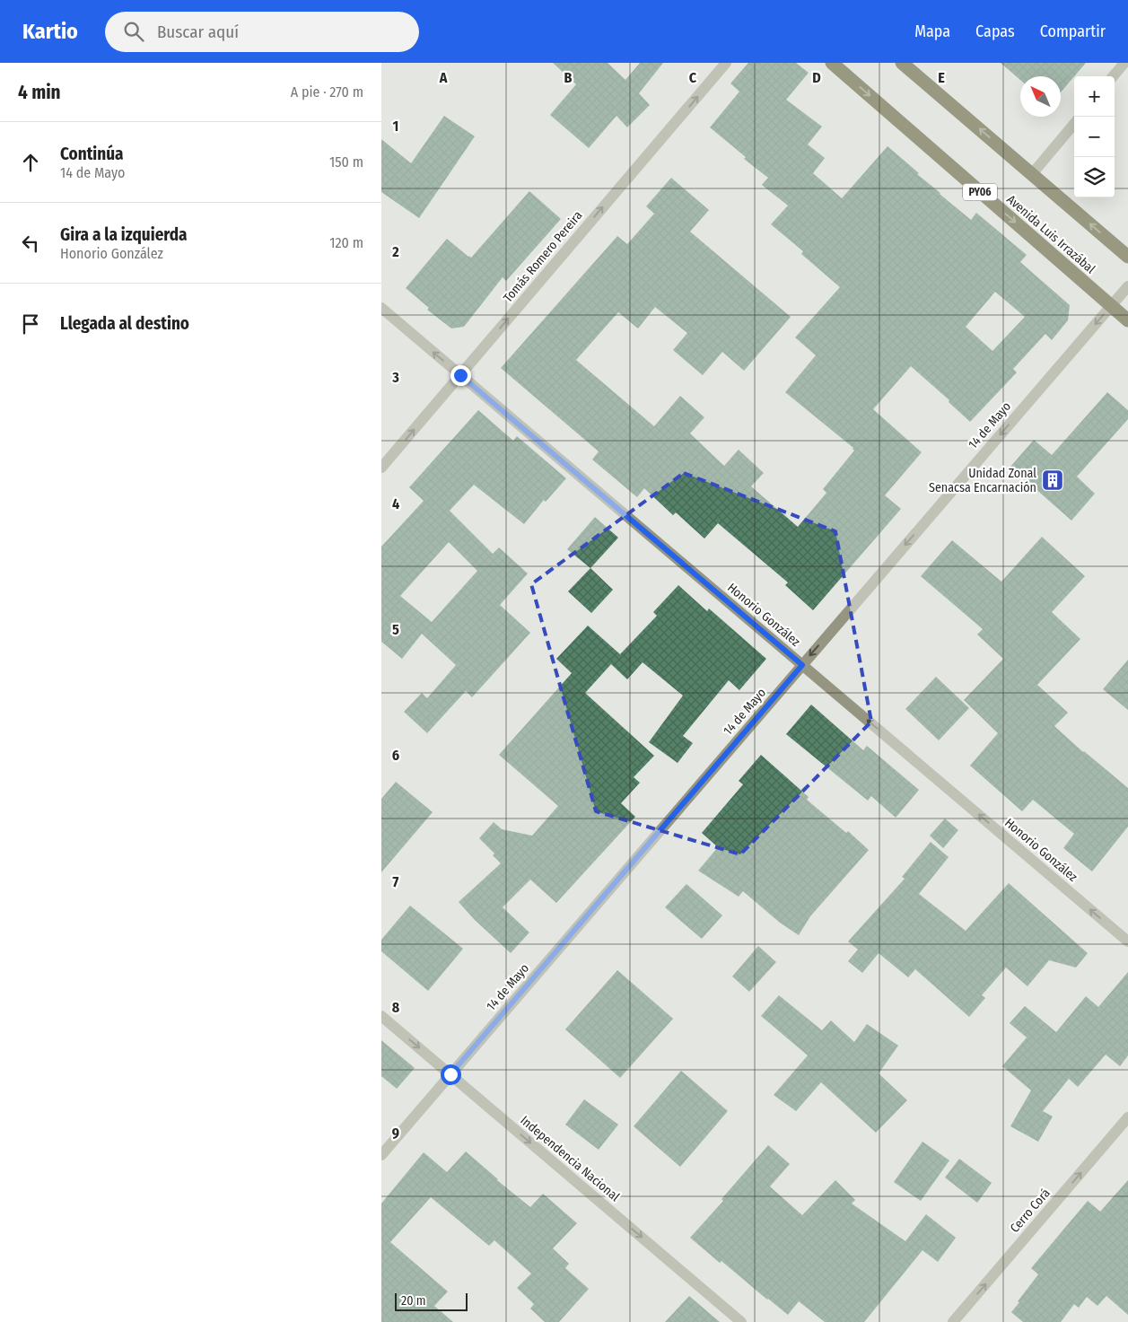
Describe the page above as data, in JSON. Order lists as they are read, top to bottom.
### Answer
{
  "streets": {
    "highway": ["PY06", "Avenida Luis Irrazábal"],
    "street": [
      "Tomás Romero Pereira",
      "14 de Mayo",
      "Honorio González",
      "Independencia Nacional",
      "Cerro Corá"
    ]
  },
  "crossings": [
    ["Avenida Luis Irrazábal", "14 de Mayo"],
    ["Tomás Romero Pereira", "Honorio González"],
    ["14 de Mayo", "Honorio González"],
    ["14 de Mayo", "Independencia Nacional"]
  ],
  "one_way": [
    "Tomás Romero Pereira",
    "14 de Mayo",
    "Honorio González",
    "Independencia Nacional",
    "Cerro Corá"
  ],
  "places": {
    "building": ["Unidad Zonal Senacsa Encarnación"]
  },
  "scale_bar": "20 m",
  "north": "top left",
  "page": {
    "header": "Kartio",
    "search": "Buscar aquí",
    "nav": ["Mapa", "Capas", "Compartir"],
    "heading": ["4 min", "A pie · 270 m"],
    "map_buttons": ["+", "−"],
    "list": [
      ["Continúa", "14 de Mayo", "150 m"],
      ["Gira a la izquierda", "Honorio González", "120 m"],
      "Llegada al destino"
    ],
    "scale": "20 m"
  },
  "grid": {
    "columns": [
      "A",
      "B",
      "C",
      "D",
      "E"
    ],
    "rows": [
      "1",
      "2",
      "3",
      "4",
      "5",
      "6",
      "7",
      "8",
      "9"
    ]
  }
}
